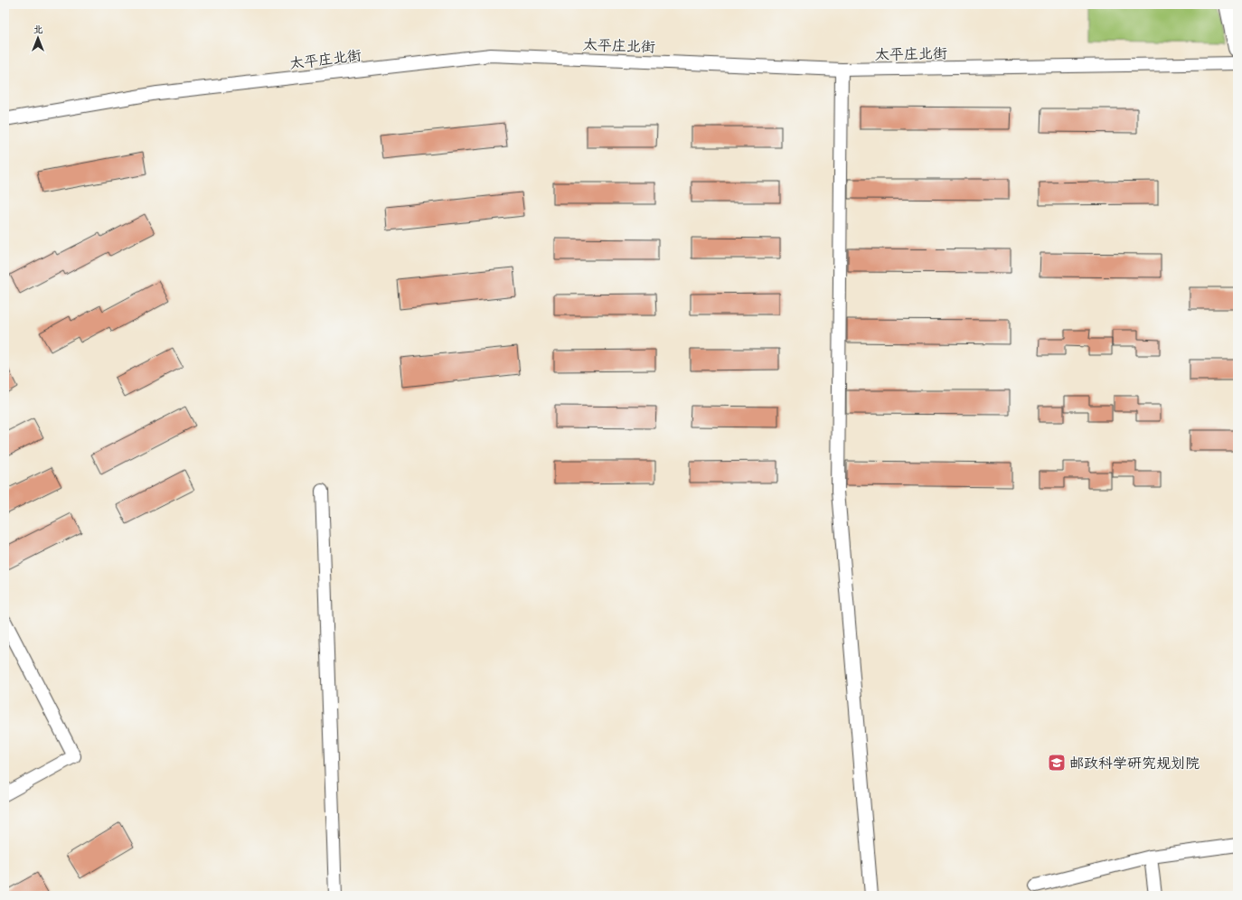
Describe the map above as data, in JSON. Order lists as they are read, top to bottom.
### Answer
{
  "streets": {
    "street": ["太平庄北街"]
  },
  "places": {
    "school or university": ["邮政科学研究规划院"]
  },
  "north": "top"
}
